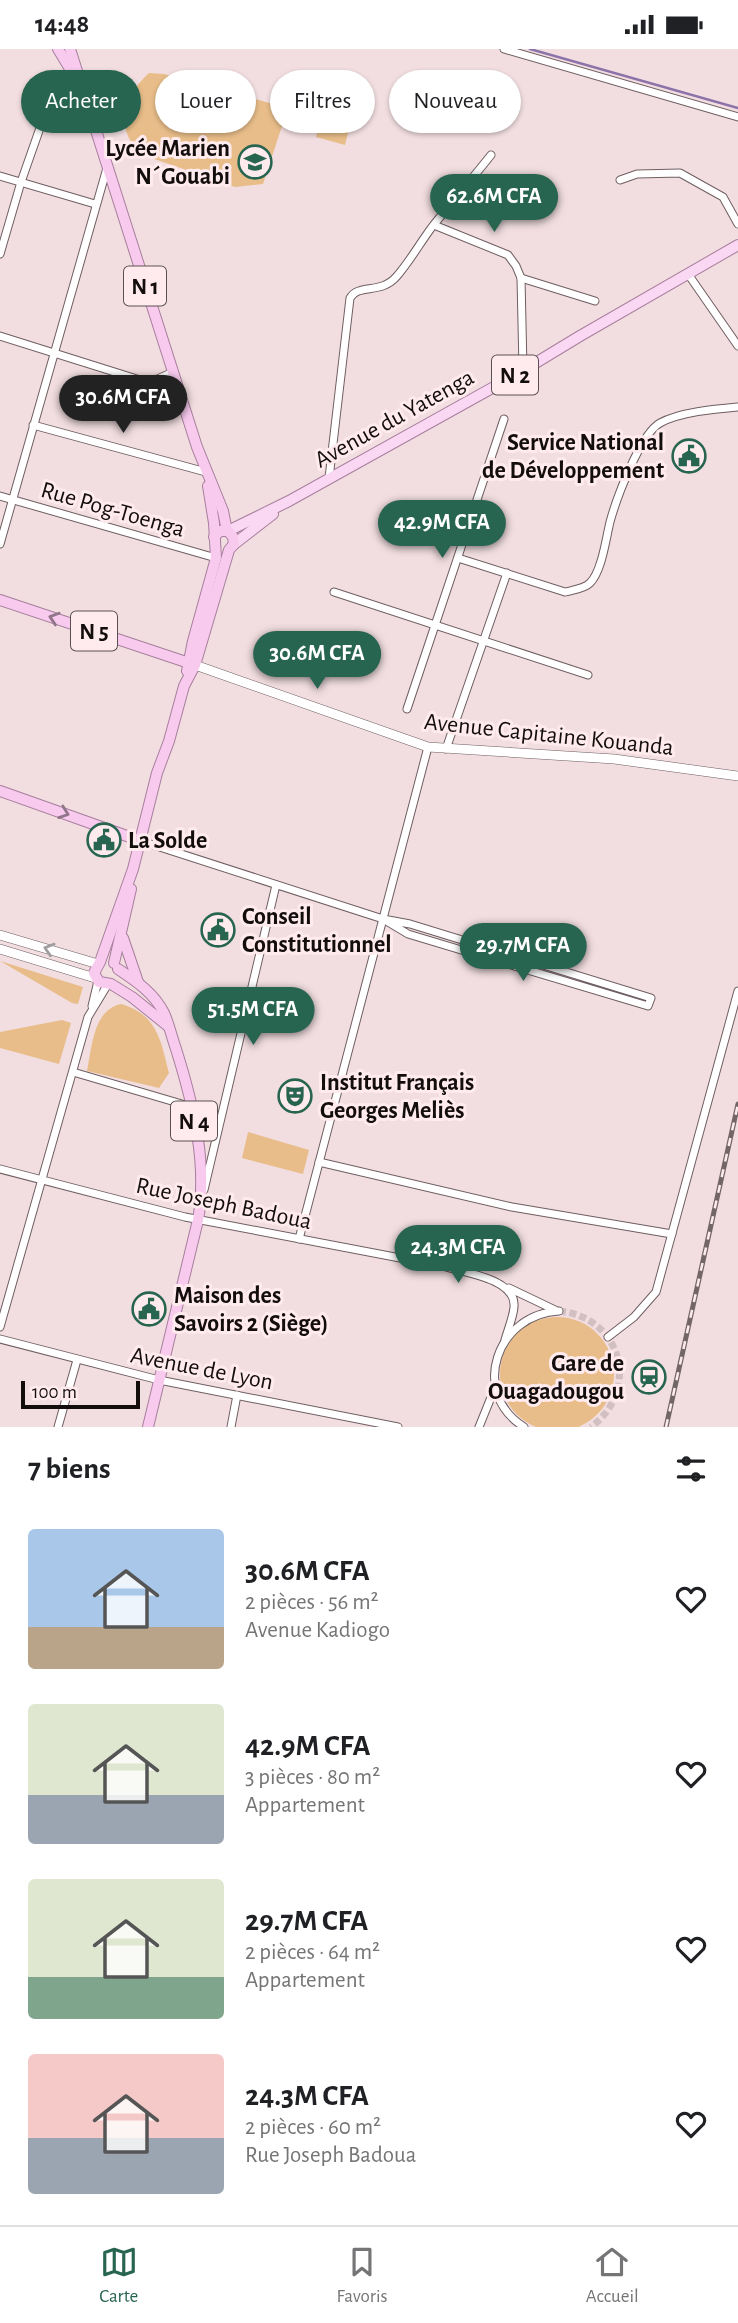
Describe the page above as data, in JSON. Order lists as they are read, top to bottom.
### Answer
{
  "streets": {
    "highway": [
      "N 1",
      "N 5",
      "Avenue Capitaine Kouanda",
      "N 4"
    ],
    "main road": ["N 2", "Avenue du Yatenga"],
    "street": ["Rue Pog-Toenga", "Rue Joseph Badoua", "Avenue de Lyon"]
  },
  "crossings": [
    ["N 1", "Avenue du Yatenga"],
    ["N 1", "N 4"],
    ["Avenue du Yatenga", "N 4"],
    ["Rue Pog-Toenga", "N 4"],
    ["Avenue Capitaine Kouanda", "N 4"],
    ["N 4", "Rue Joseph Badoua"],
    ["N 4", "Avenue de Lyon"]
  ],
  "places": {
    "school or university": ["Lycée Marien N´Gouabi"],
    "public building": [
      "Service National de Développement",
      "La Solde",
      "Conseil Constitutionnel",
      "Maison des Savoirs 2 (Siège)"
    ],
    "theatre": ["Institut Français Georges Meliès"],
    "station": ["Gare de Ouagadougou"]
  },
  "scale_bar": "100 m",
  "page": {
    "status": "14:48",
    "chip": [
      "Acheter",
      "Louer",
      "Filtres",
      "Nouveau"
    ],
    "price": [
      "62.6M CFA",
      "30.6M CFA",
      "42.9M CFA",
      "30.6M CFA",
      "29.7M CFA",
      "51.5M CFA",
      "24.3M CFA"
    ],
    "scale": "100 m",
    "heading": "7 biens",
    "list": [
      {
        "name": "30.6M CFA",
        "note": "2 pièces · 56 m² · Avenue Kadiogo"
      },
      {
        "name": "42.9M CFA",
        "note": "3 pièces · 80 m² · Appartement"
      },
      {
        "name": "29.7M CFA",
        "note": "2 pièces · 64 m² · Appartement"
      },
      {
        "name": "24.3M CFA",
        "note": "2 pièces · 60 m² · Rue Joseph Badoua"
      }
    ],
    "tabs": ["Carte", "Favoris", "Accueil"]
  }
}
